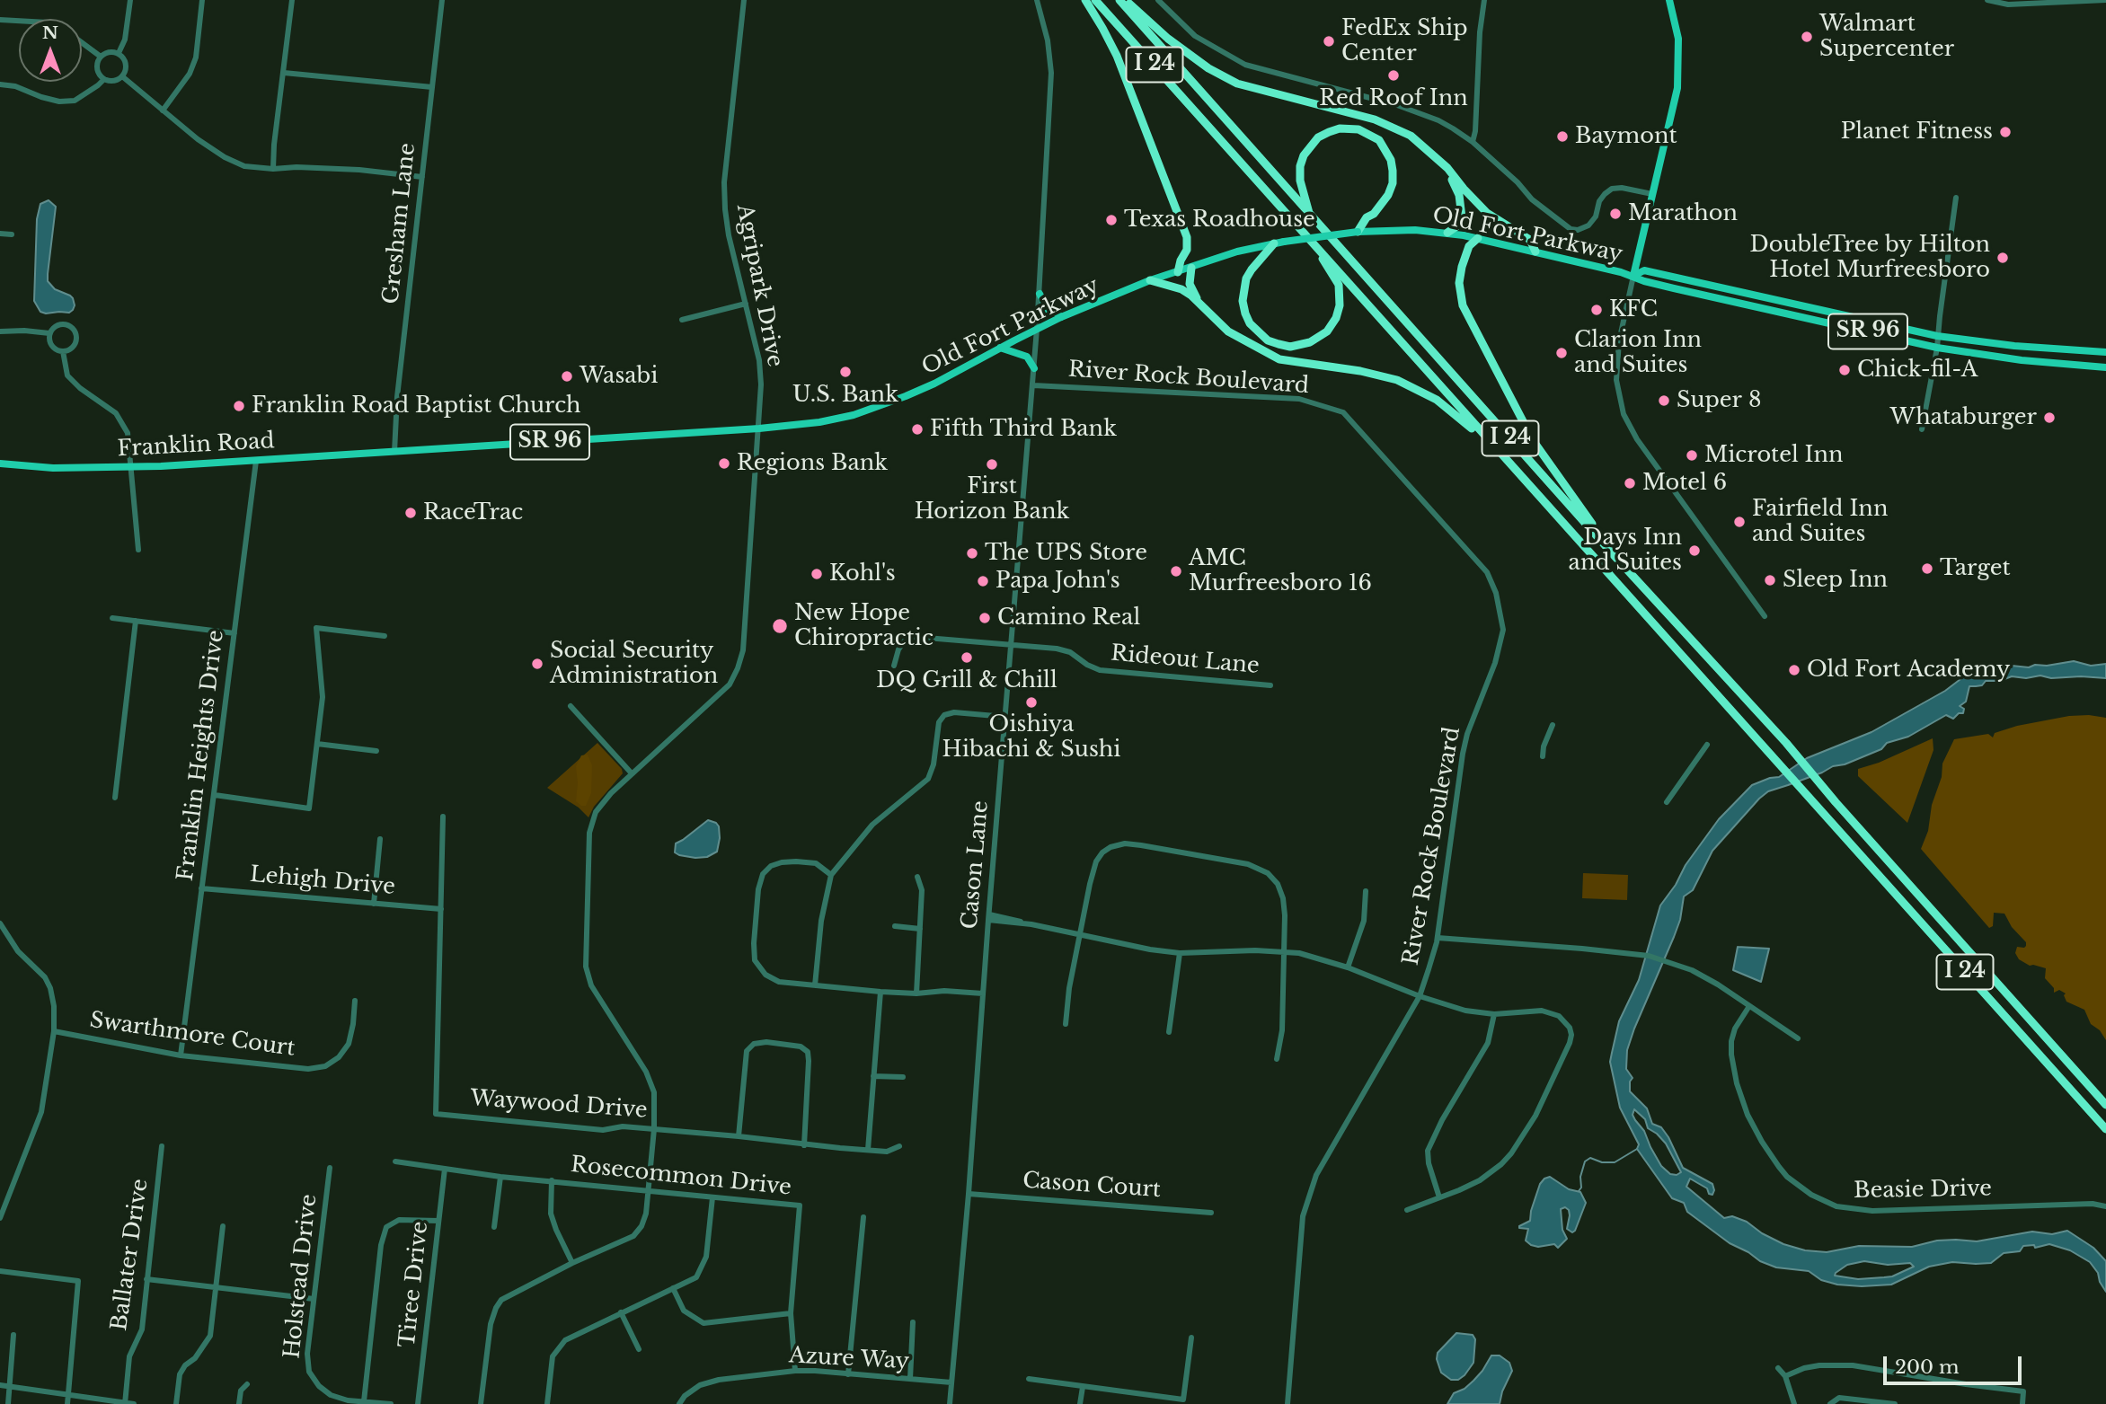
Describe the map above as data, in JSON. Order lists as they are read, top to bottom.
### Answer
{
  "streets": {
    "highway": ["I 24"],
    "main road": ["Old Fort Parkway", "SR 96", "Franklin Road"],
    "street": [
      "Gresham Lane",
      "Agripark Drive",
      "River Rock Boulevard",
      "Rideout Lane",
      "Franklin Heights Drive",
      "Cason Lane",
      "Lehigh Drive",
      "Swarthmore Court",
      "Waywood Drive",
      "Rosecommon Drive",
      "Cason Court",
      "Beasie Drive",
      "Ballater Drive",
      "Holstead Drive",
      "Tiree Drive",
      "Azure Way"
    ]
  },
  "crossings": [
    ["Gresham Lane", "Old Fort Parkway"],
    ["Gresham Lane", "Franklin Road"],
    ["Old Fort Parkway", "Agripark Drive"],
    ["Old Fort Parkway", "Franklin Road"],
    ["Old Fort Parkway", "Cason Lane"],
    ["Agripark Drive", "Waywood Drive"],
    ["Agripark Drive", "Rosecommon Drive"],
    ["River Rock Boulevard", "Cason Lane"],
    ["Franklin Road", "Franklin Heights Drive"],
    ["Rideout Lane", "Cason Lane"],
    ["Franklin Heights Drive", "Lehigh Drive"],
    ["Franklin Heights Drive", "Swarthmore Court"],
    ["Cason Lane", "Cason Court"],
    ["Cason Lane", "Azure Way"],
    ["Lehigh Drive", "Waywood Drive"],
    ["Rosecommon Drive", "Tiree Drive"],
    ["Rosecommon Drive", "Azure Way"]
  ],
  "places": [
    "Walmart Supercenter",
    "FedEx Ship Center",
    "Red Roof Inn",
    "Planet Fitness",
    "Baymont",
    "Marathon",
    "Texas Roadhouse",
    "DoubleTree by Hilton Hotel Murfreesboro",
    "KFC",
    "Clarion Inn and Suites",
    "Chick-fil-A",
    "U.S. Bank",
    "Wasabi",
    "Super 8",
    "Franklin Road Baptist Church",
    "Whataburger",
    "Fifth Third Bank",
    "Microtel Inn",
    "Regions Bank",
    "First Horizon Bank",
    "Motel 6",
    "RaceTrac",
    "Fairfield Inn and Suites",
    "Days Inn and Suites",
    "The UPS Store",
    "Target",
    "AMC Murfreesboro 16",
    "Kohl's",
    "Sleep Inn",
    "Papa John's",
    "Camino Real",
    "New Hope Chiropractic",
    "DQ Grill & Chill",
    "Social Security Administration",
    "Old Fort Academy",
    "Oishiya Hibachi & Sushi"
  ],
  "scale_bar": "200 m",
  "north": "top"
}
